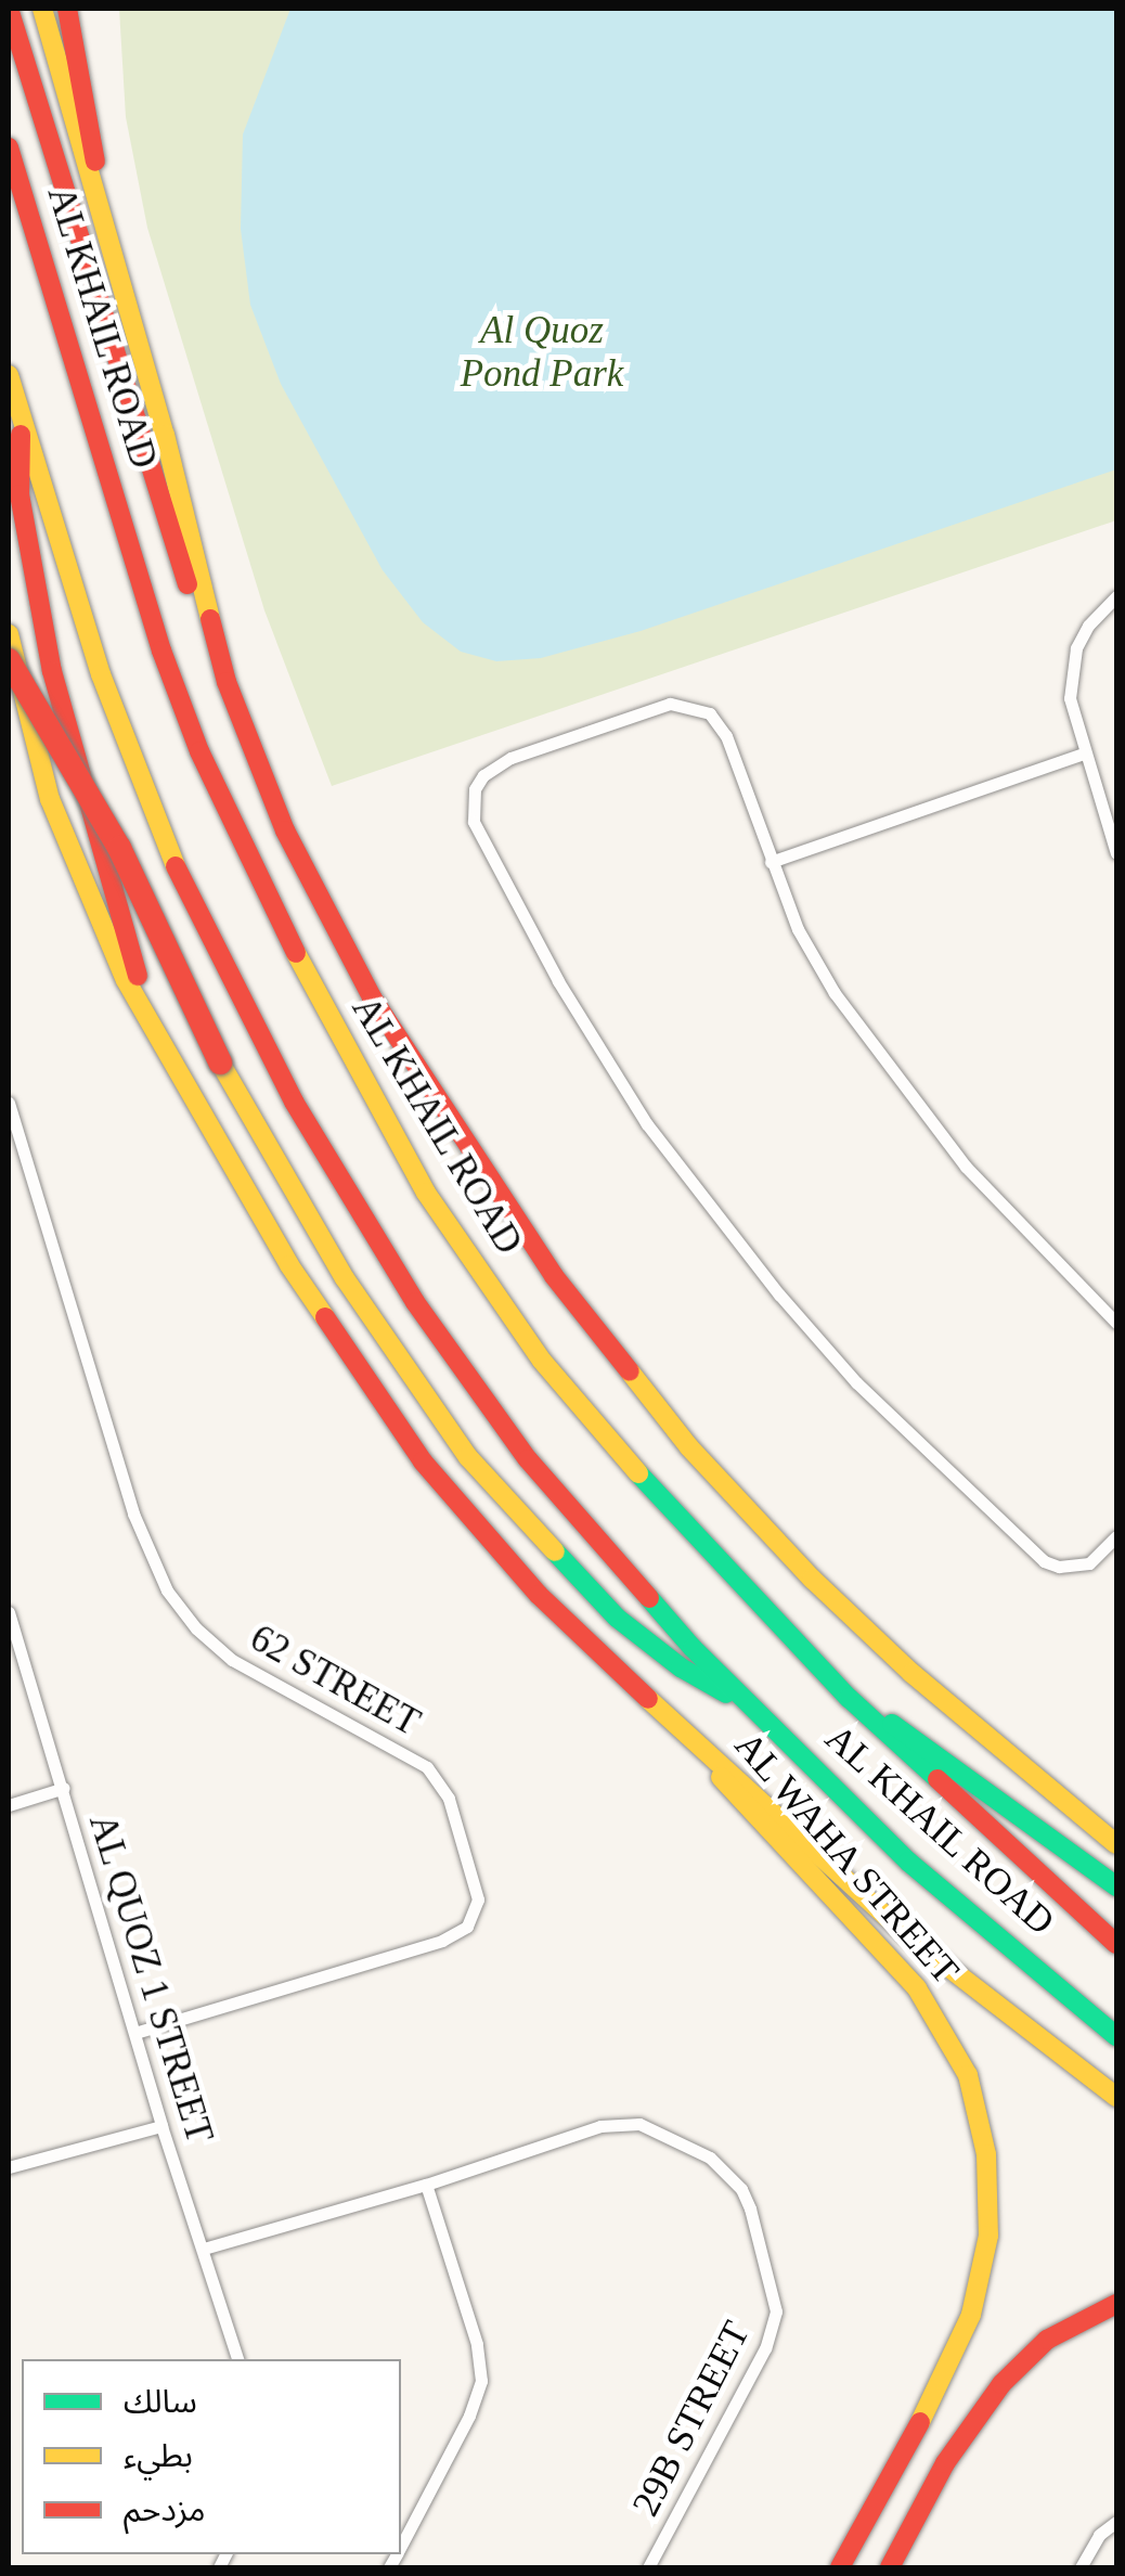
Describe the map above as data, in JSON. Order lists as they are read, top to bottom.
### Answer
{
  "streets": {
    "main road": ["AL KHAIL ROAD", "AL WAHA STREET"],
    "street": ["62 STREET", "AL QUOZ 1 STREET", "29B STREET"]
  },
  "crossings": [
    ["62 STREET", "AL QUOZ 1 STREET"],
    ["AL QUOZ 1 STREET", "29B STREET"]
  ],
  "parks": ["Al Quoz Pond Park"],
  "legend": ["سالك", "بطيء", "مزدحم"]
}
